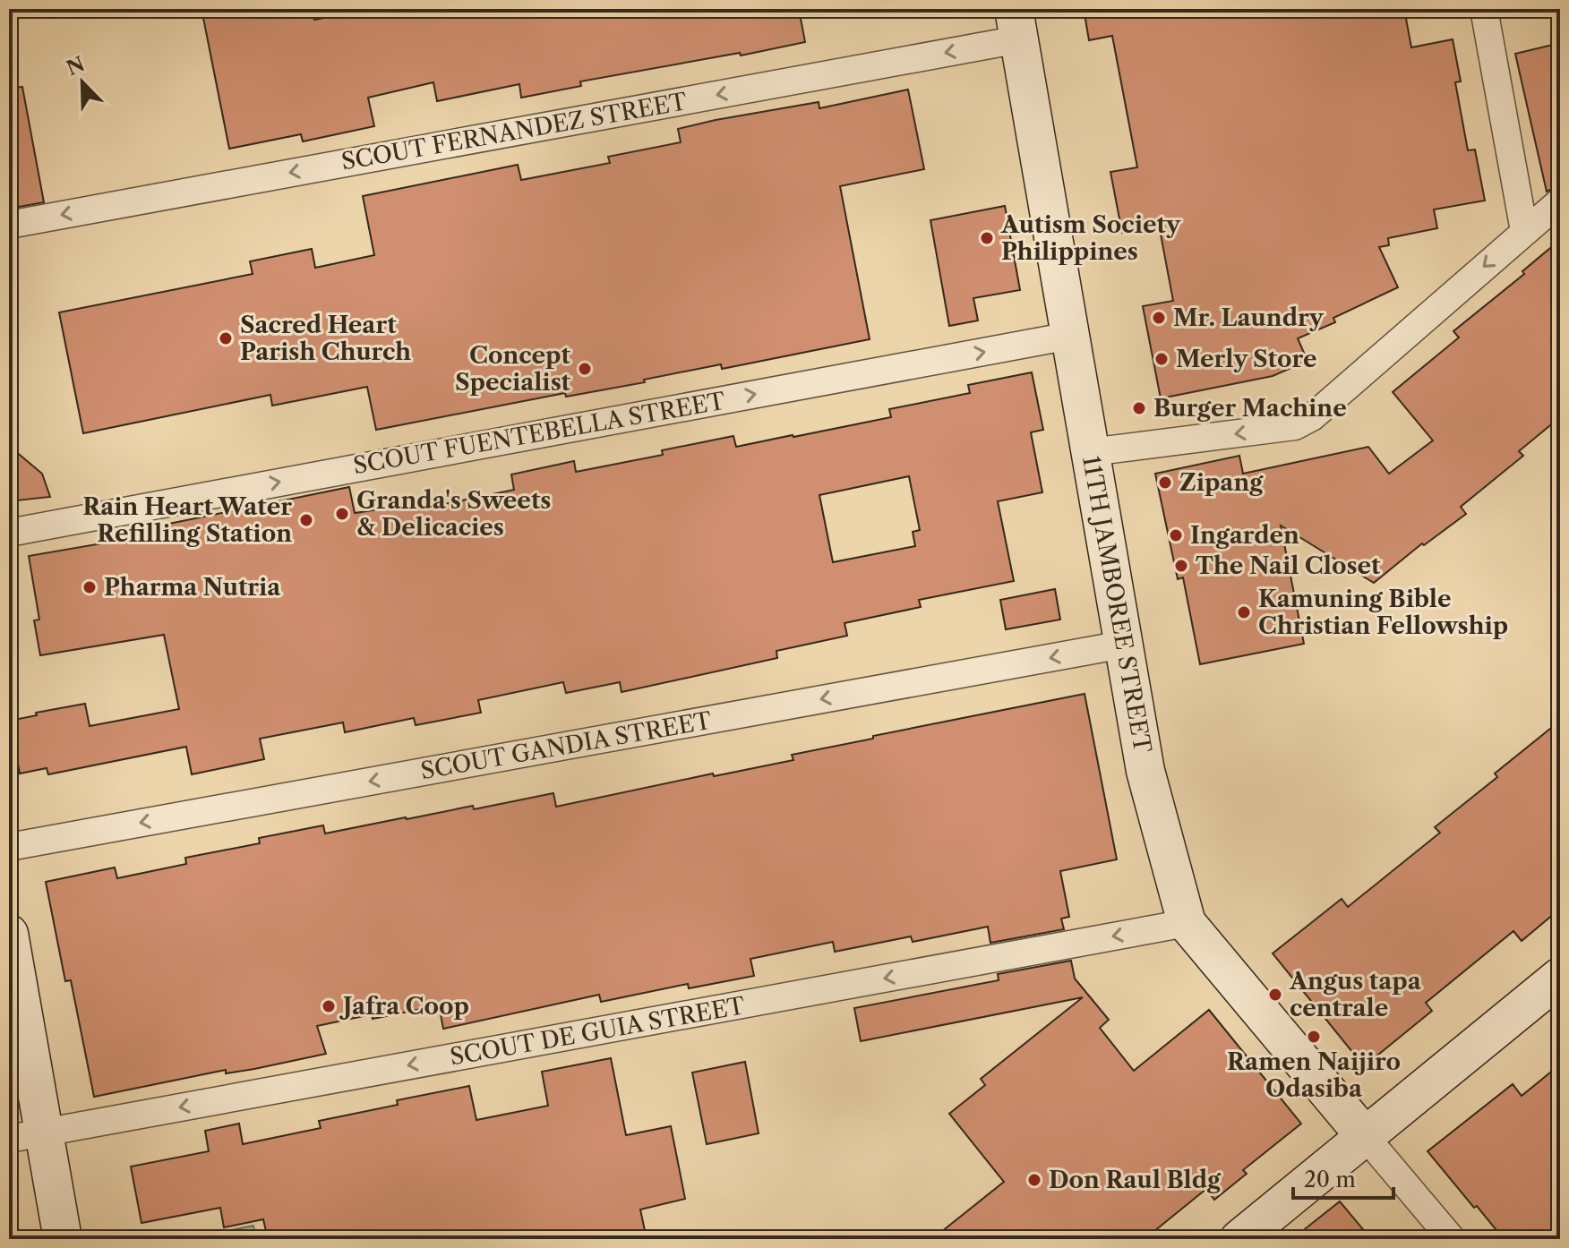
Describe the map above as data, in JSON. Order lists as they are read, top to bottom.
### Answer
{
  "streets": {
    "street": [
      "SCOUT FERNANDEZ STREET",
      "SCOUT FUENTEBELLA STREET",
      "11TH JAMBOREE STREET",
      "SCOUT GANDIA STREET",
      "SCOUT DE GUIA STREET"
    ]
  },
  "crossings": [
    ["SCOUT FERNANDEZ STREET", "11TH JAMBOREE STREET"],
    ["SCOUT FUENTEBELLA STREET", "11TH JAMBOREE STREET"],
    ["11TH JAMBOREE STREET", "SCOUT GANDIA STREET"],
    ["11TH JAMBOREE STREET", "SCOUT DE GUIA STREET"]
  ],
  "one_way": [
    "SCOUT FERNANDEZ STREET",
    "SCOUT FUENTEBELLA STREET",
    "SCOUT GANDIA STREET",
    "SCOUT DE GUIA STREET"
  ],
  "places": [
    "Autism Society Philippines",
    "Mr. Laundry",
    "Sacred Heart Parish Church",
    "Merly Store",
    "Concept Specialist",
    "Burger Machine",
    "Zipang",
    "Granda's Sweets & Delicacies",
    "Rain Heart Water Refilling Station",
    "Ingarden",
    "The Nail Closet",
    "Pharma Nutria",
    "Kamuning Bible Christian Fellowship",
    "Angus tapa centrale",
    "Jafra Coop",
    "Ramen Naijiro Odasiba",
    "Don Raul Bldg"
  ],
  "scale_bar": "20 m",
  "north": "top left"
}
